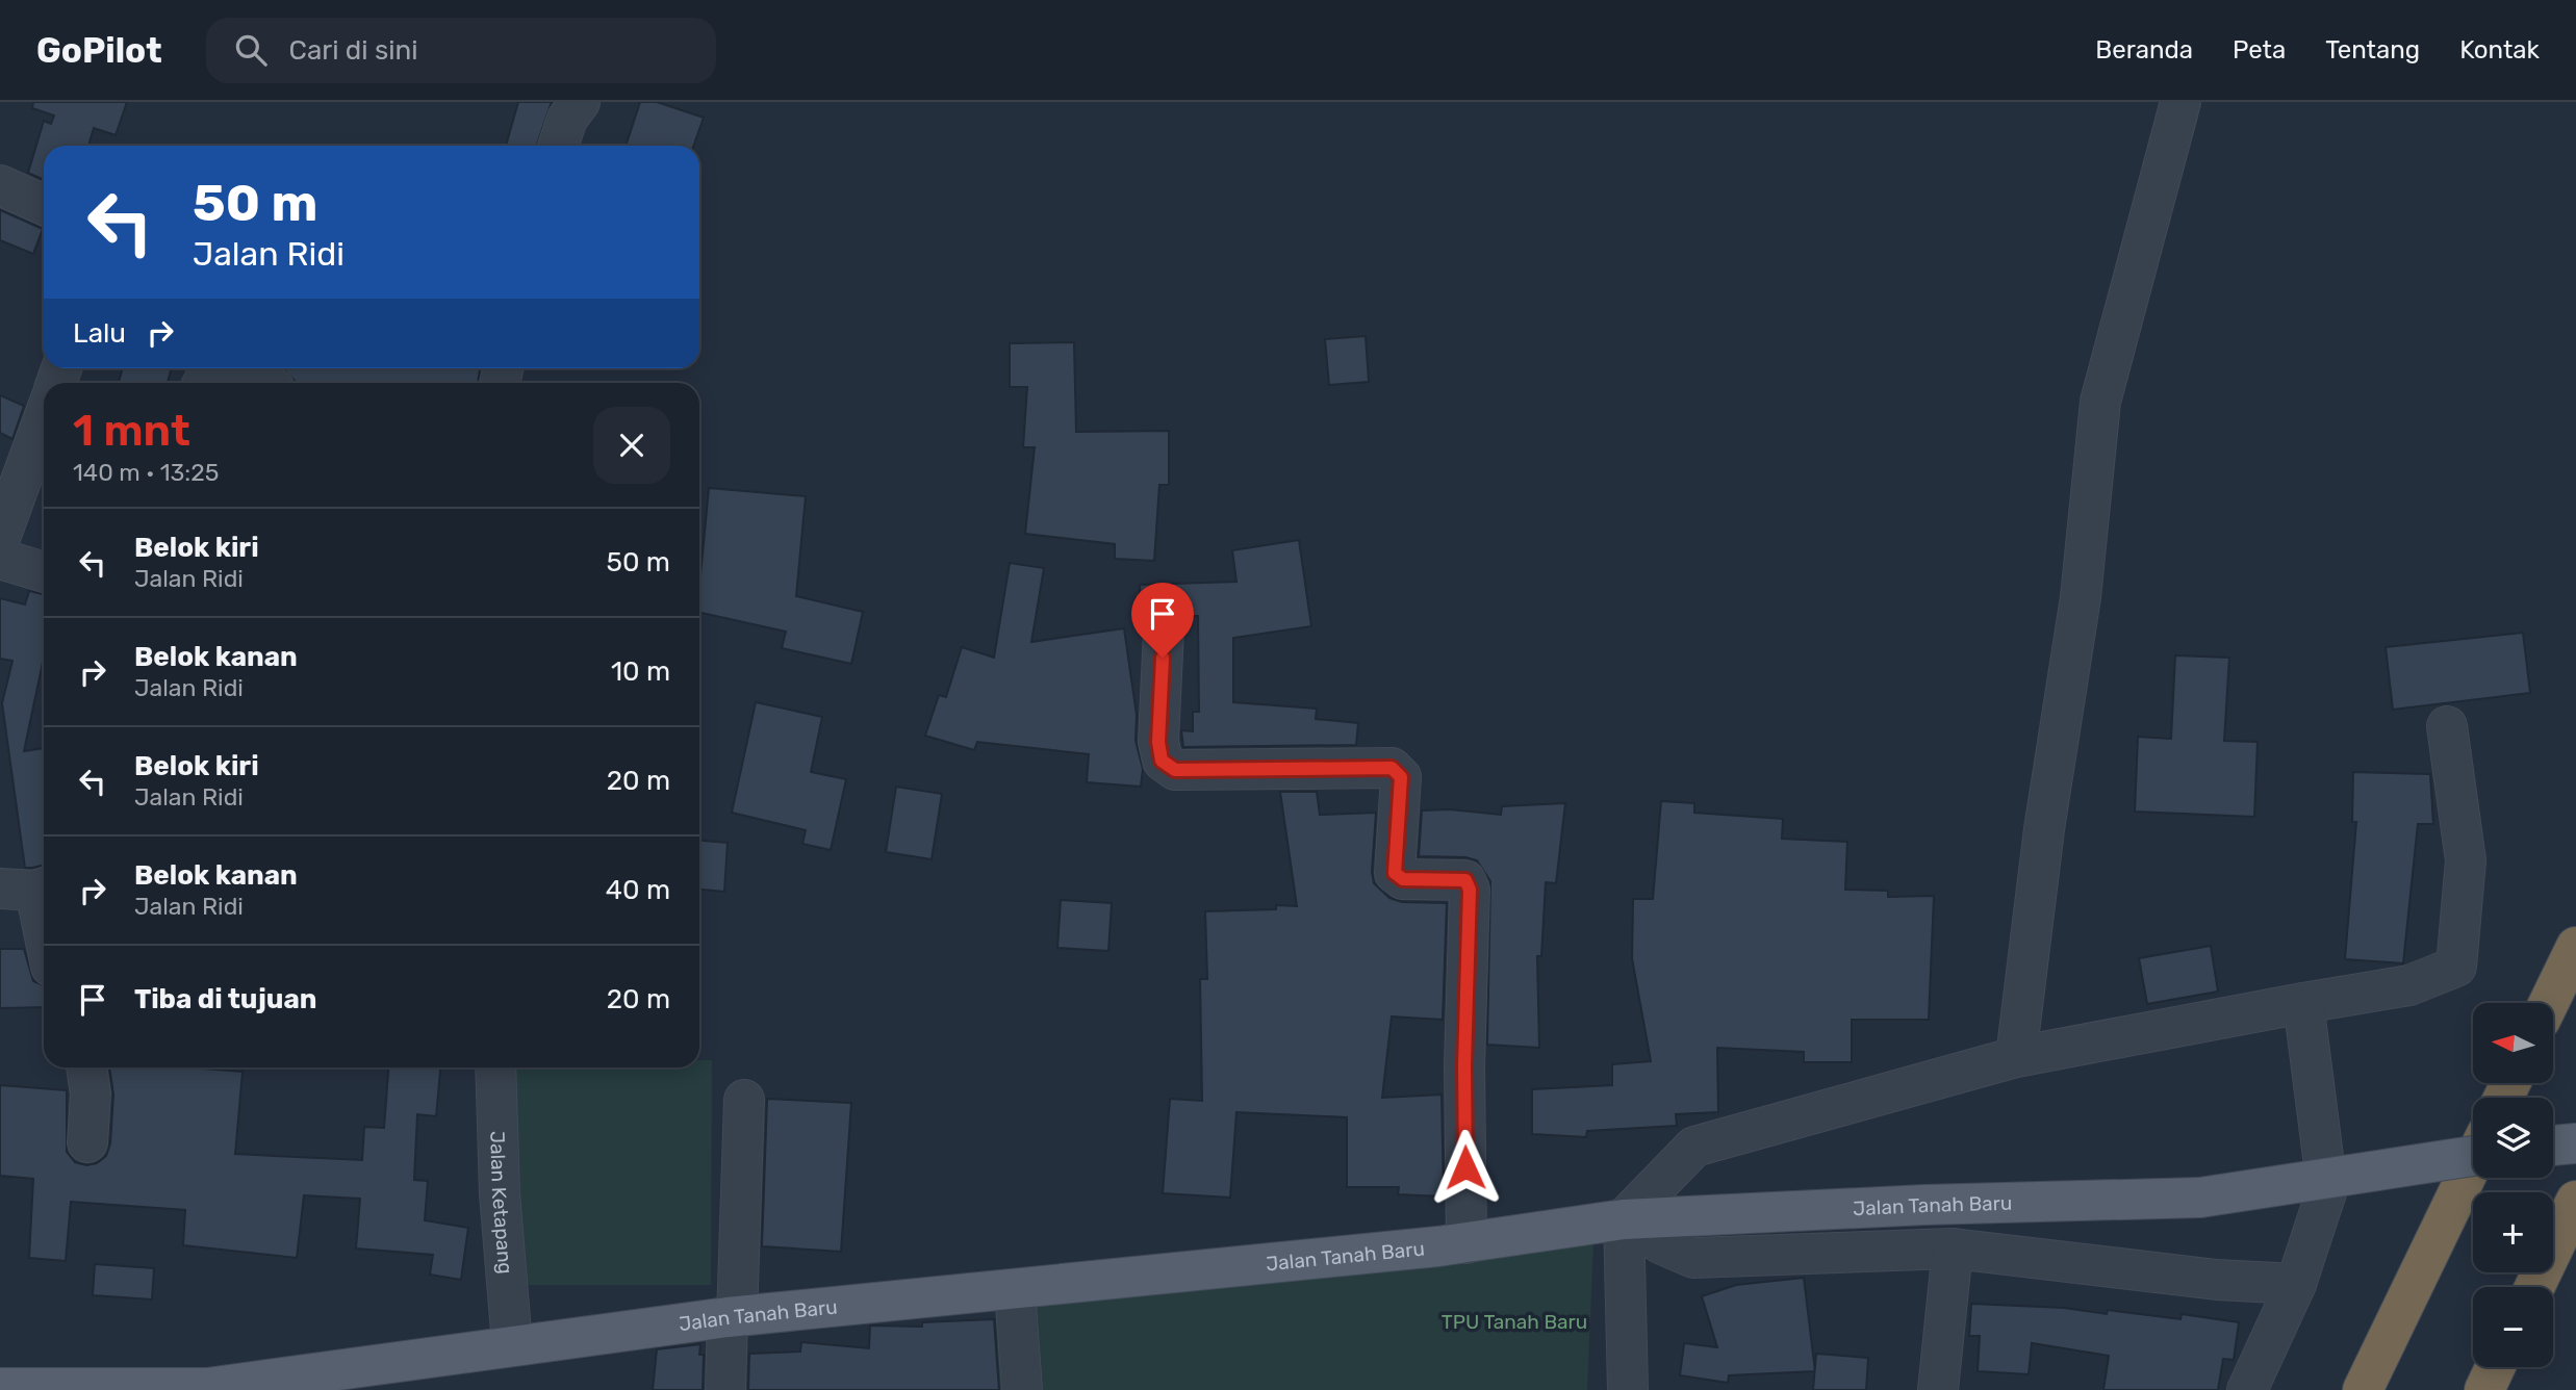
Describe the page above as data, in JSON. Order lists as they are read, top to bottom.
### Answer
{
  "streets": {
    "main road": ["Jalan Tanah Baru"],
    "street": ["Jalan Ketapang"]
  },
  "crossings": [
    ["Jalan Ketapang", "Jalan Tanah Baru"]
  ],
  "parks": ["TPU Tanah Baru"],
  "north": "left",
  "page": {
    "header": "GoPilot",
    "search": "Cari di sini",
    "nav": [
      "Beranda",
      "Peta",
      "Tentang",
      "Kontak"
    ],
    "turn": ["50 m", "Jalan Ridi"],
    "then": "Lalu",
    "heading": ["1 mnt", "140 m · 13:25"],
    "list": [
      {
        "name": "Belok kiri",
        "note": "Jalan Ridi",
        "value": "50 m"
      },
      {
        "name": "Belok kanan",
        "note": "Jalan Ridi",
        "value": "10 m"
      },
      {
        "name": "Belok kiri",
        "note": "Jalan Ridi",
        "value": "20 m"
      },
      {
        "name": "Belok kanan",
        "note": "Jalan Ridi",
        "value": "40 m"
      },
      {
        "name": "Tiba di tujuan",
        "value": "20 m"
      }
    ],
    "map_buttons": ["+", "−"]
  }
}
